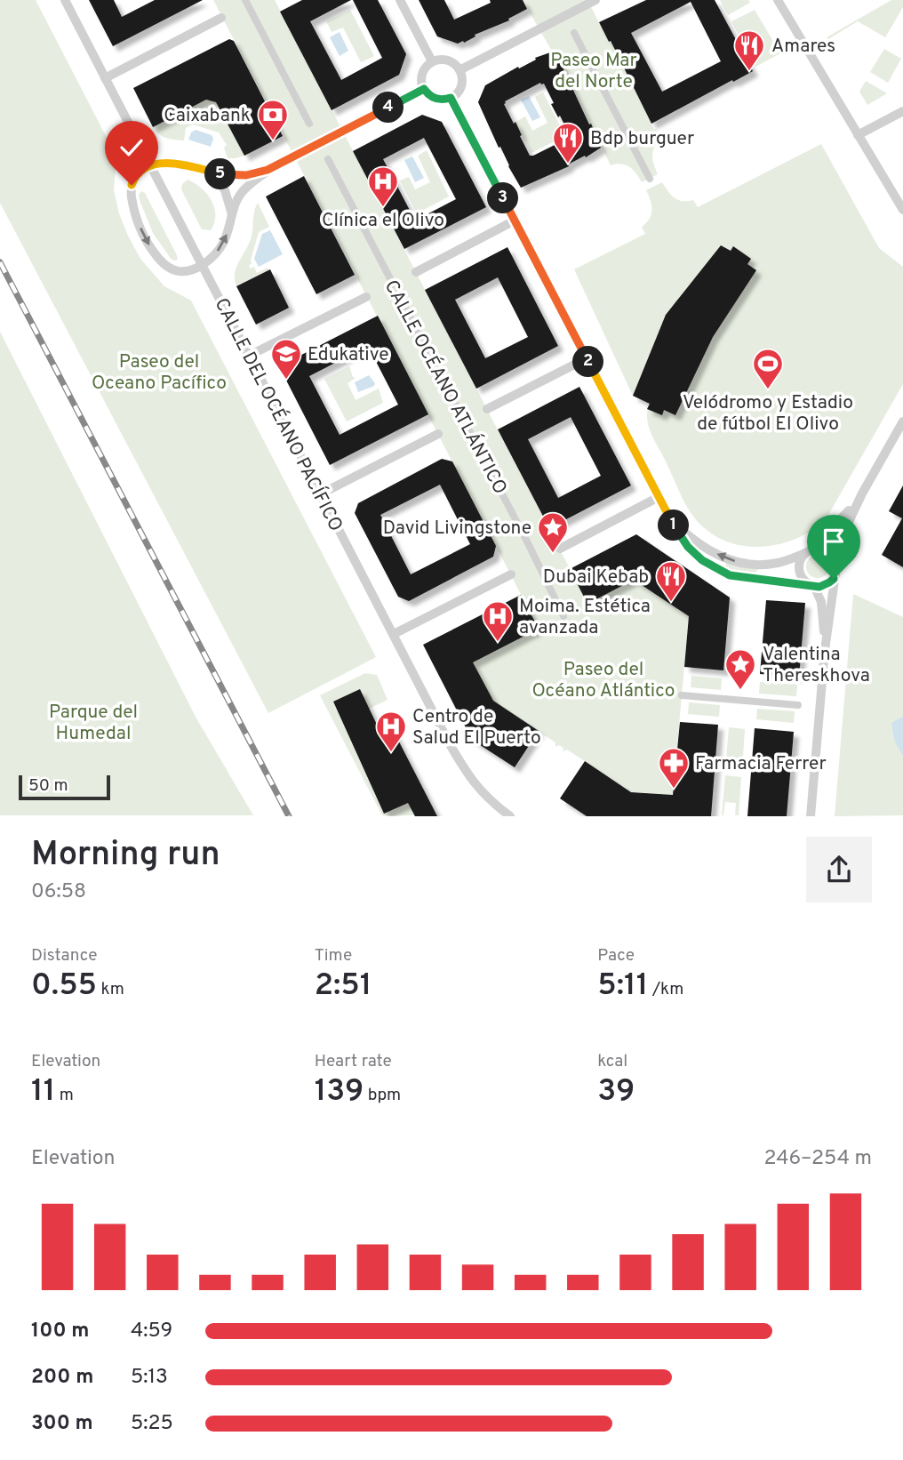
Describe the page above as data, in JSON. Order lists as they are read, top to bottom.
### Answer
{
  "streets": {
    "street": ["CALLE OCÉANO ATLÁNTICO", "CALLE DEL OCÉANO PACÍFICO"]
  },
  "parks": [
    "Paseo Mar del Norte",
    "Paseo del Oceano Pacífico",
    "Paseo del Océano Atlántico",
    "Parque del Humedal"
  ],
  "places": {
    "restaurant": ["Amares", "Bdp burguer", "Dubai Kebab"],
    "bank": ["Caixabank"],
    "hospital": ["Clínica el Olivo", "Moima. Estética avanzada", "Centro de Salud El Puerto"],
    "school or university": ["Edukative"],
    "sports": ["Velódromo y Estadio de fútbol El Olivo"],
    "place": ["David Livingstone", "Valentina Thereskhova"],
    "pharmacy": ["Farmacia Ferrer"]
  },
  "scale_bar": "50 m",
  "page": {
    "pins": [
      "4",
      "5",
      "3",
      "2",
      "1"
    ],
    "scale": "50 m",
    "heading": ["Morning run", "06:58"],
    "stats": [
      ["Distance", "0.55 km"],
      ["Time", "2:51"],
      ["Pace", "5:11 /km"],
      ["Elevation", "11 m"],
      ["Heart rate", "139 bpm"],
      ["kcal", "39"]
    ],
    "chart": ["Elevation", "246–254 m"],
    "list": [
      {
        "name": "100 m",
        "note": "4:59"
      },
      {
        "name": "200 m",
        "note": "5:13"
      },
      {
        "name": "300 m",
        "note": "5:25"
      }
    ]
  }
}
